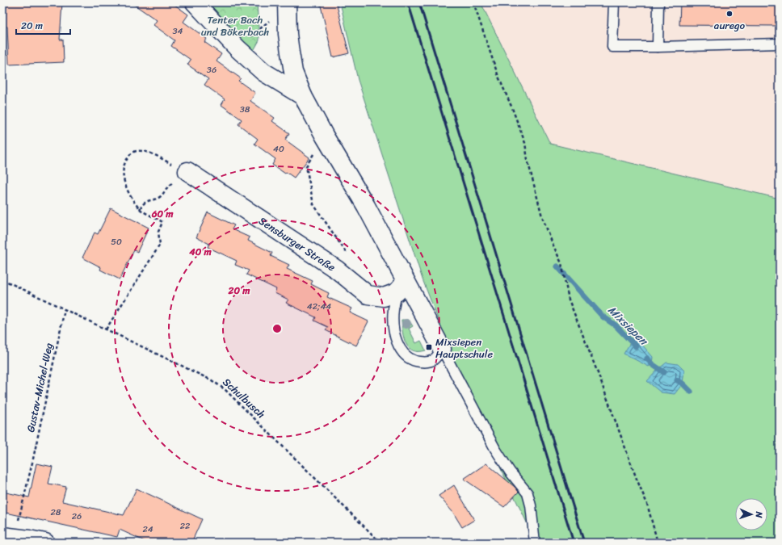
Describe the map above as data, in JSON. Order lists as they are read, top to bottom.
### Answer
{
  "streets": {
    "street": ["Sensburger Straße"],
    "path": ["Gustav-Michel-Weg", "Schulbusch"]
  },
  "crossings": [
    ["Gustav-Michel-Weg", "Schulbusch"]
  ],
  "water": ["Mixsiepen"],
  "parks": ["Tenter Bach und Bökerbach"],
  "places": {
    "other": ["aurego"],
    "transit": ["Mixsiepen Hauptschule"]
  },
  "house_numbers": [
    "34",
    "36",
    "38",
    "40",
    "50",
    "42;44",
    "28",
    "26",
    "22",
    "24"
  ],
  "scale_bar": "20 m",
  "north": "right",
  "rings": ["60 m", "40 m", "20 m"]
}
